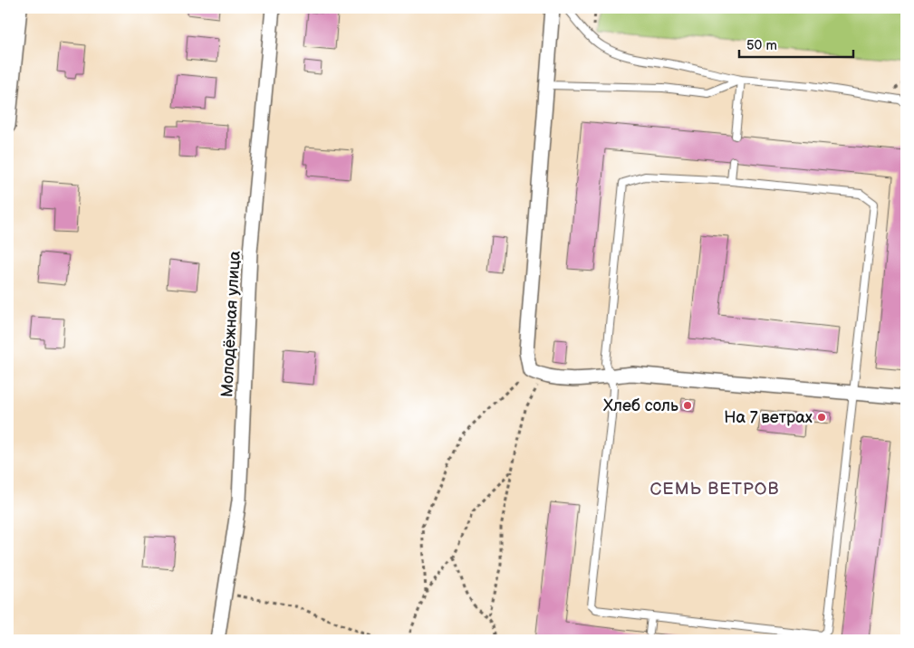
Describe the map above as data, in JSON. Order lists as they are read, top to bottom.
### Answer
{
  "streets": {
    "street": ["Молодёжная улица"]
  },
  "districts": ["СЕМЬ ВЕТРОВ"],
  "places": ["Хлеб соль", "На 7 ветрах"],
  "scale_bar": "50 m"
}
